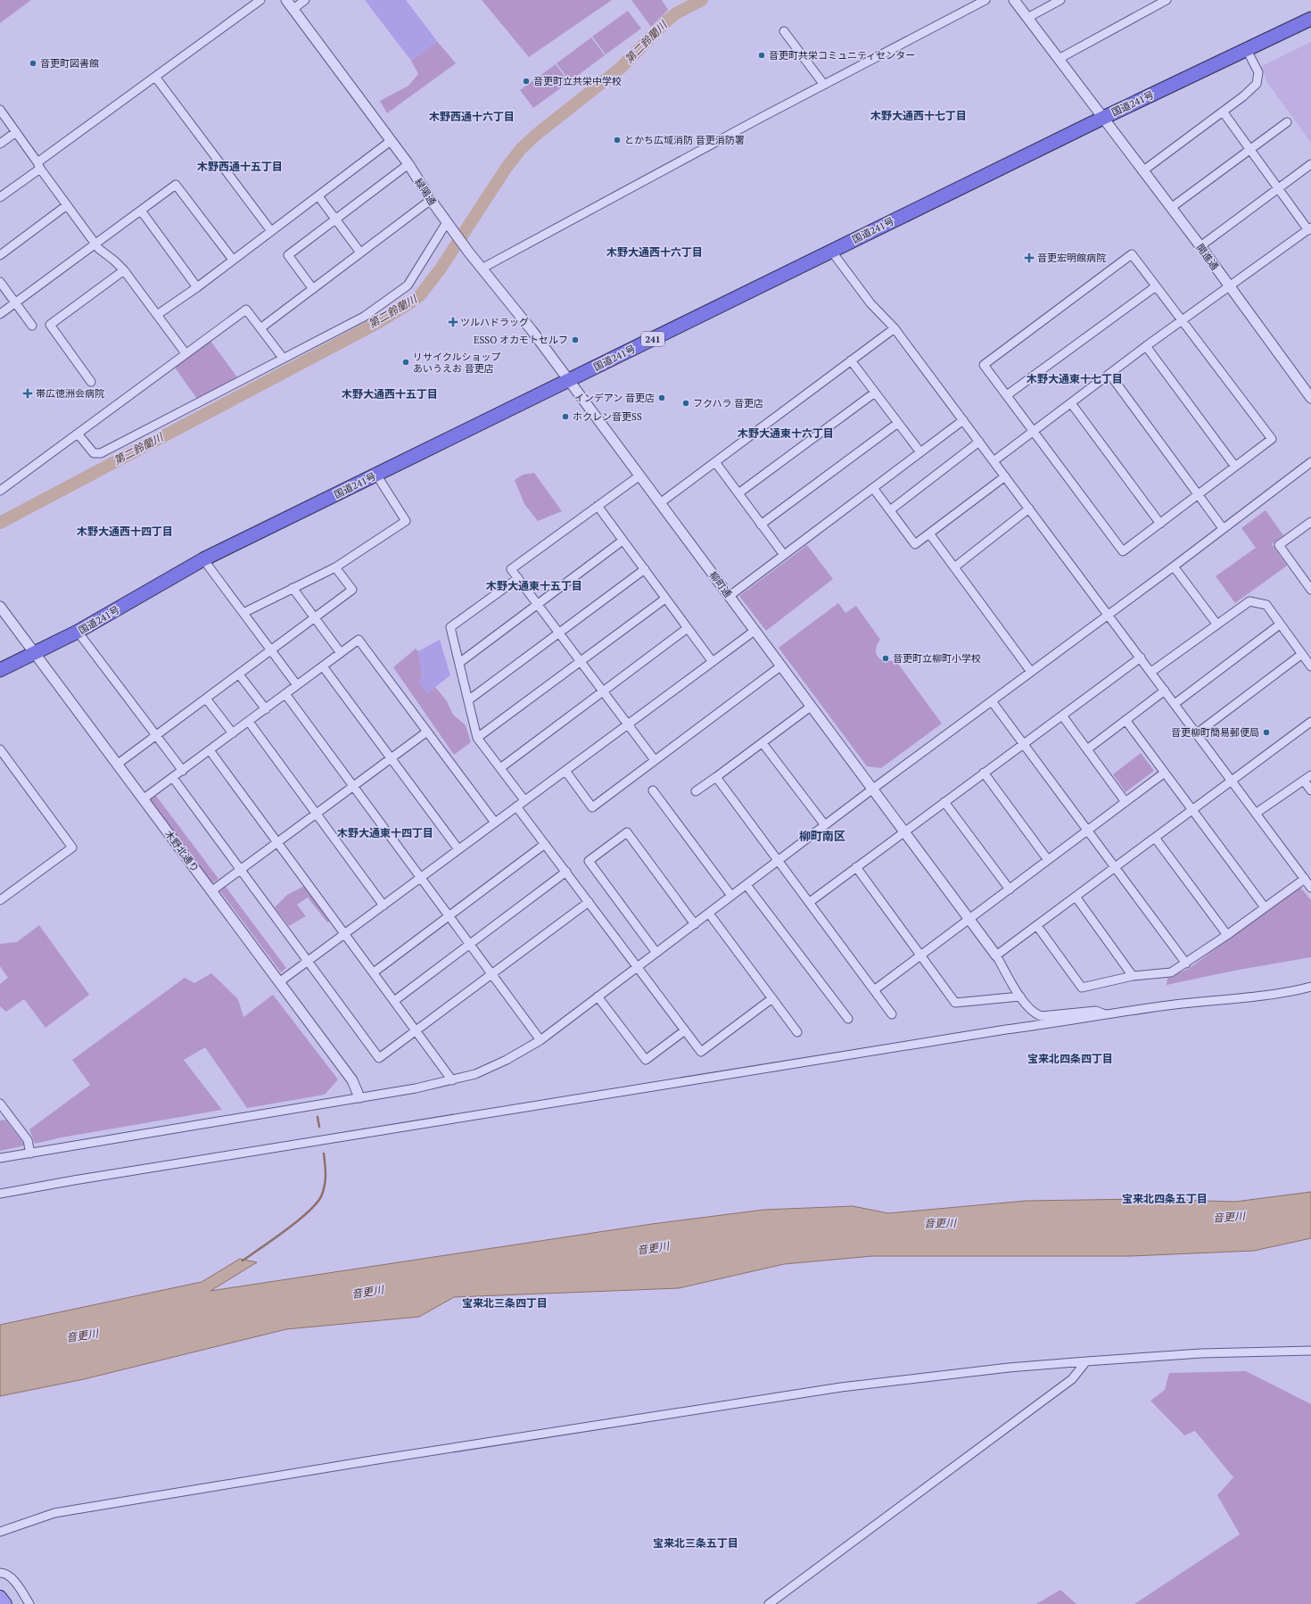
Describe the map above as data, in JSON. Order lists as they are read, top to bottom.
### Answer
{
  "streets": {
    "highway": ["国道241号", "241"],
    "street": [
      "緑陽通",
      "開進通",
      "柳町通",
      "木野北通り"
    ]
  },
  "crossings": [
    ["国道241号", "緑陽通"],
    ["国道241号", "開進通"],
    ["国道241号", "柳町通"],
    ["国道241号", "木野北通り"],
    ["緑陽通", "柳町通"]
  ],
  "districts": [
    "木野大通西十七丁目",
    "木野西通十六丁目",
    "木野西通十五丁目",
    "木野大通西十六丁目",
    "木野大通東十七丁目",
    "木野大通西十五丁目",
    "木野大通東十六丁目",
    "木野大通西十四丁目",
    "木野大通東十五丁目",
    "木野大通東十四丁目",
    "柳町南区",
    "宝来北四条四丁目",
    "宝来北四条五丁目",
    "宝来北三条四丁目",
    "宝来北三条五丁目"
  ],
  "water": ["第二鈴蘭川", "音更川"],
  "places": {
    "other": [
      "音更町共栄コミュニティセンター",
      "音更町図書館",
      "音更町立共栄中学校",
      "とかち広域消防 音更消防署",
      "ESSO オカモトセルフ",
      "リサイクルショップ あいうえお 音更店",
      "インデアン 音更店",
      "フクハラ 音更店",
      "ホクレン音更SS",
      "音更町立柳町小学校",
      "音更柳町簡易郵便局"
    ],
    "health": ["音更宏明館病院", "ツルハドラッグ", "帯広徳洲会病院"]
  }
}
